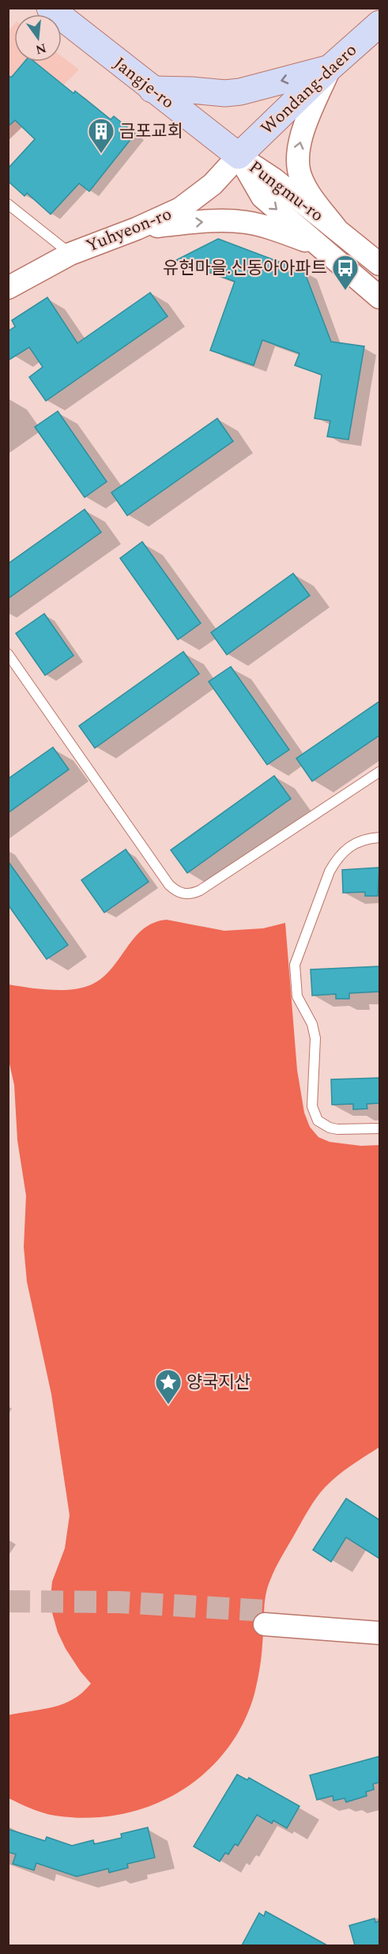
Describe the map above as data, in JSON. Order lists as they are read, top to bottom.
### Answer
{
  "streets": {
    "main road": ["Jangje-ro", "Wondang-daero"],
    "street": ["Pungmu-ro", "Yuhyeon-ro"]
  },
  "crossings": [
    ["Jangje-ro", "Wondang-daero"],
    ["Jangje-ro", "Pungmu-ro"],
    ["Jangje-ro", "Yuhyeon-ro"],
    ["Wondang-daero", "Pungmu-ro"],
    ["Wondang-daero", "Yuhyeon-ro"],
    ["Pungmu-ro", "Yuhyeon-ro"]
  ],
  "places": {
    "building": ["금포교회"],
    "bus stop": ["유현마을.신동아아파트"],
    "place": ["양국지산"]
  },
  "north": "bottom"
}
